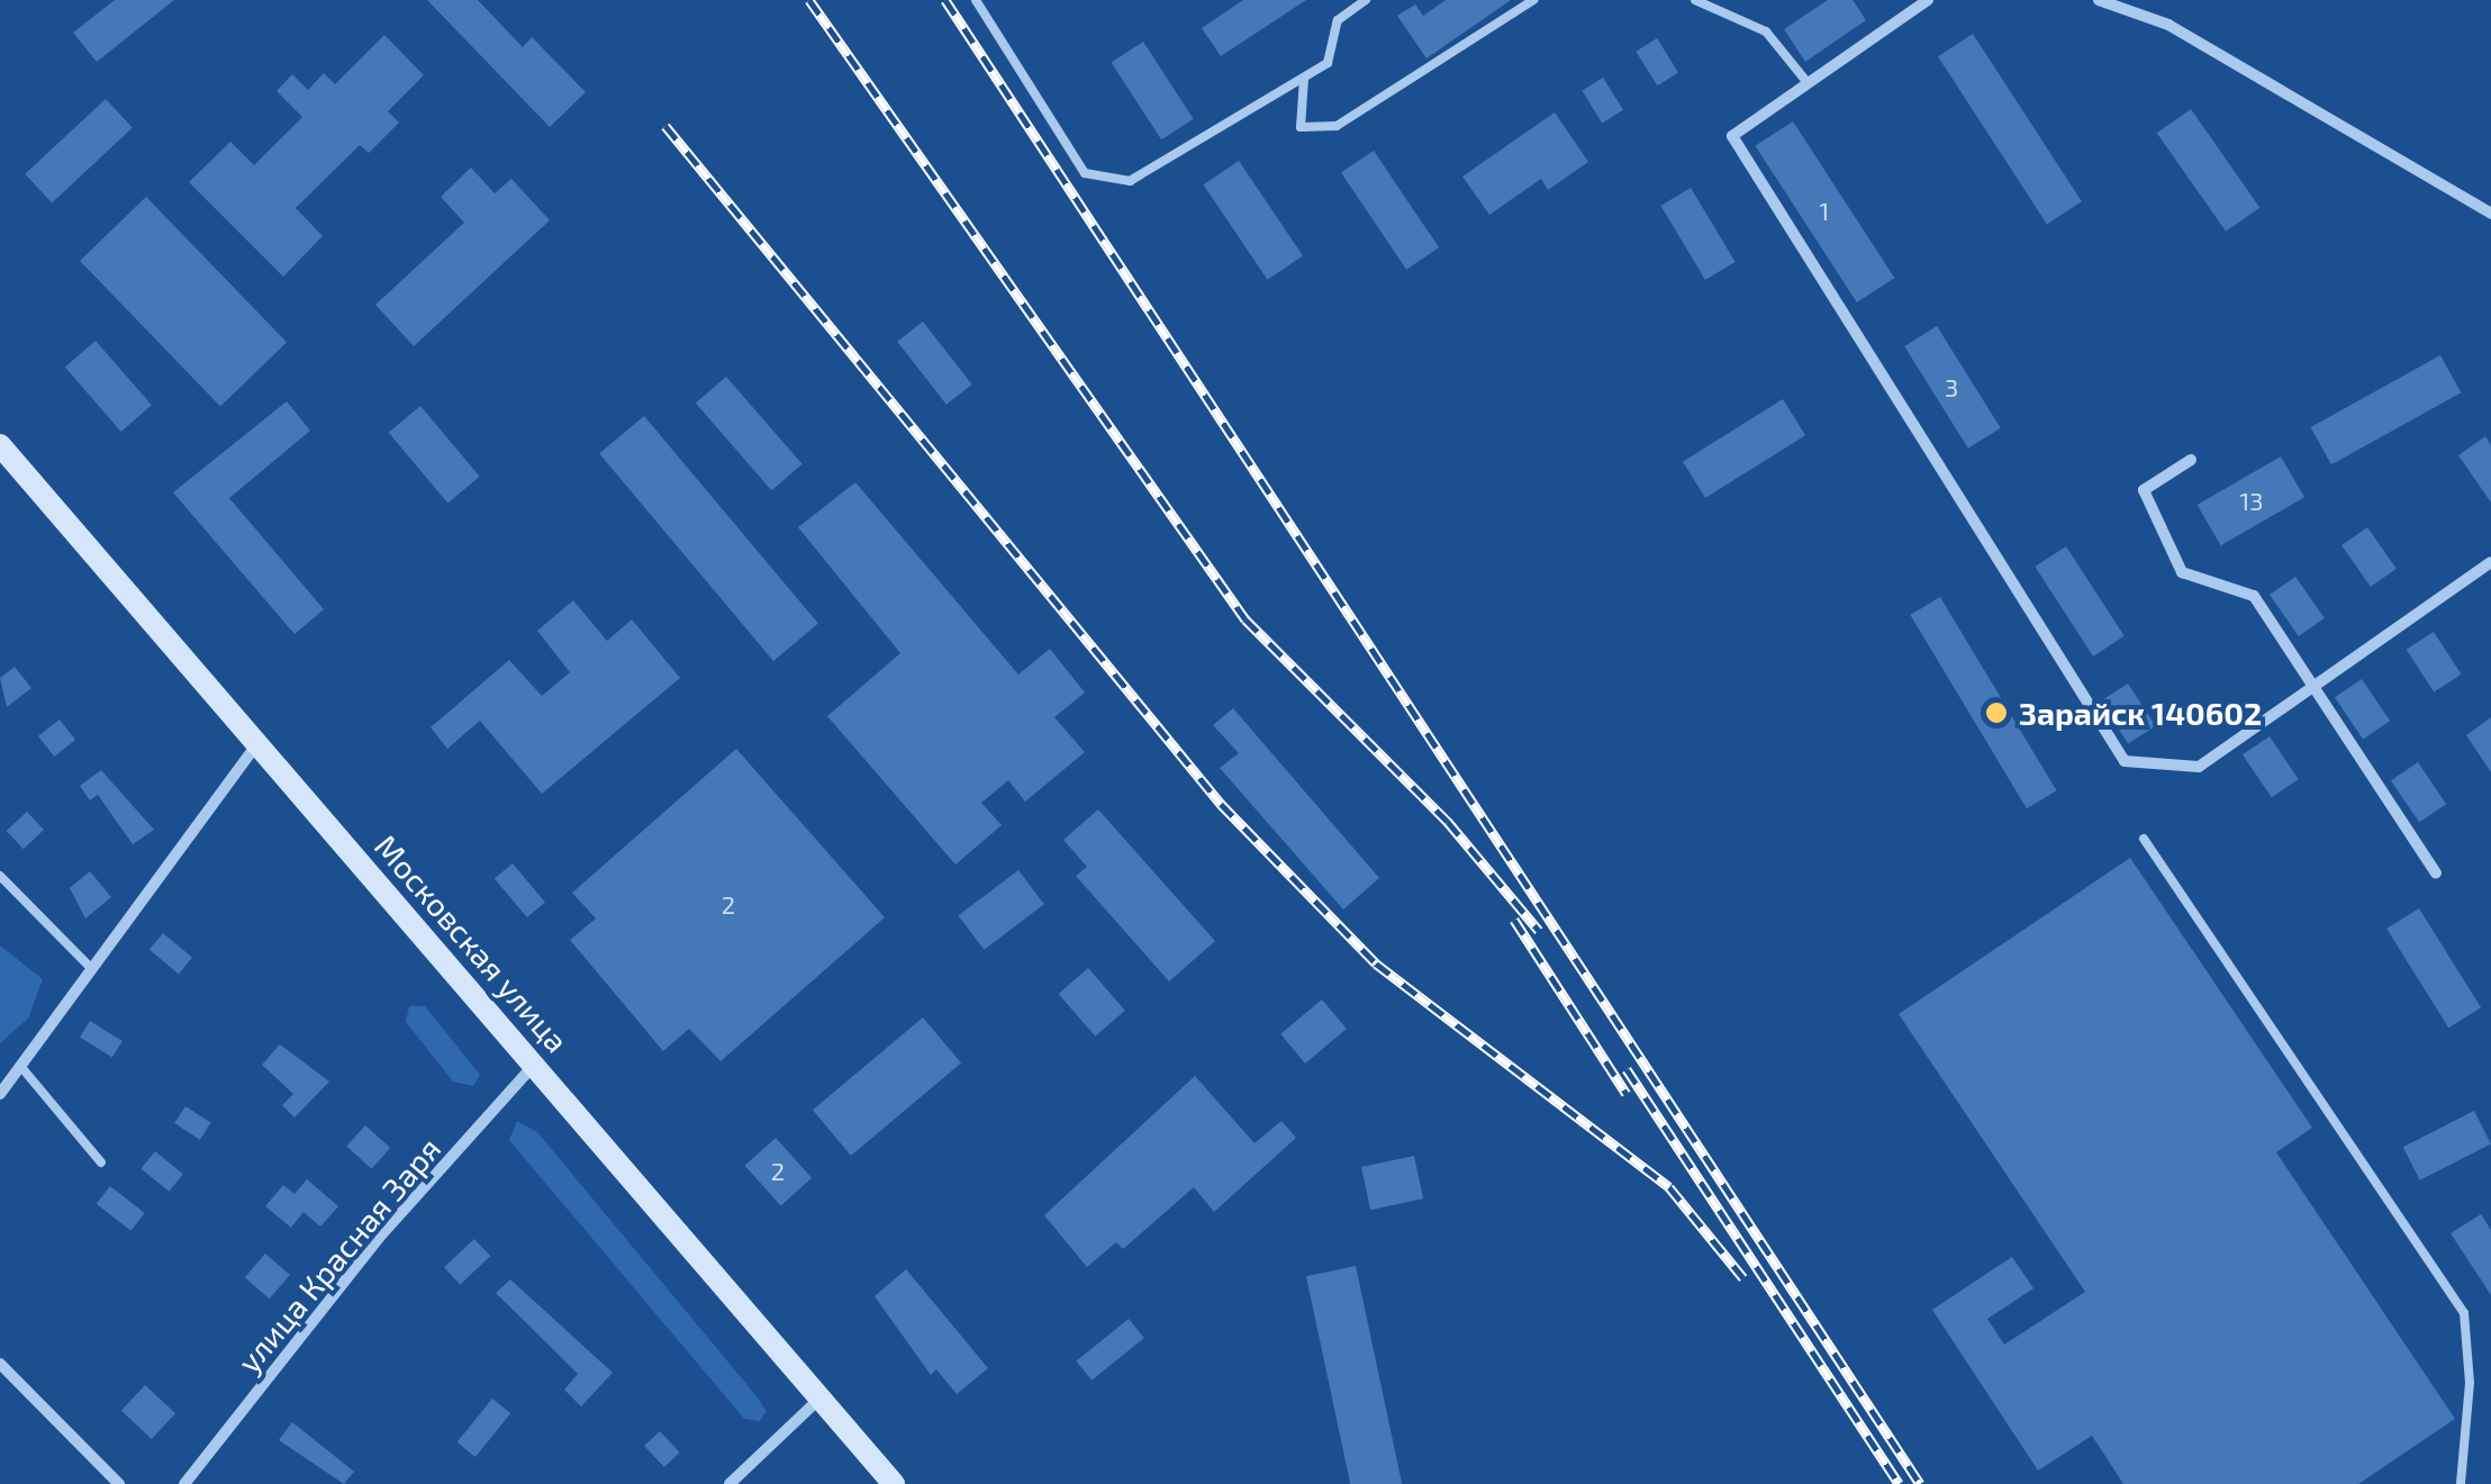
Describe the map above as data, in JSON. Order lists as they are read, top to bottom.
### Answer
{
  "streets": {
    "main road": ["Московская улица"],
    "street": ["улица Красная Заря"]
  },
  "crossings": [
    ["Московская улица", "улица Красная Заря"]
  ],
  "places": ["Зарайск 140602"],
  "house_numbers": [
    "1",
    "3",
    "13",
    "2",
    "2"
  ]
}
